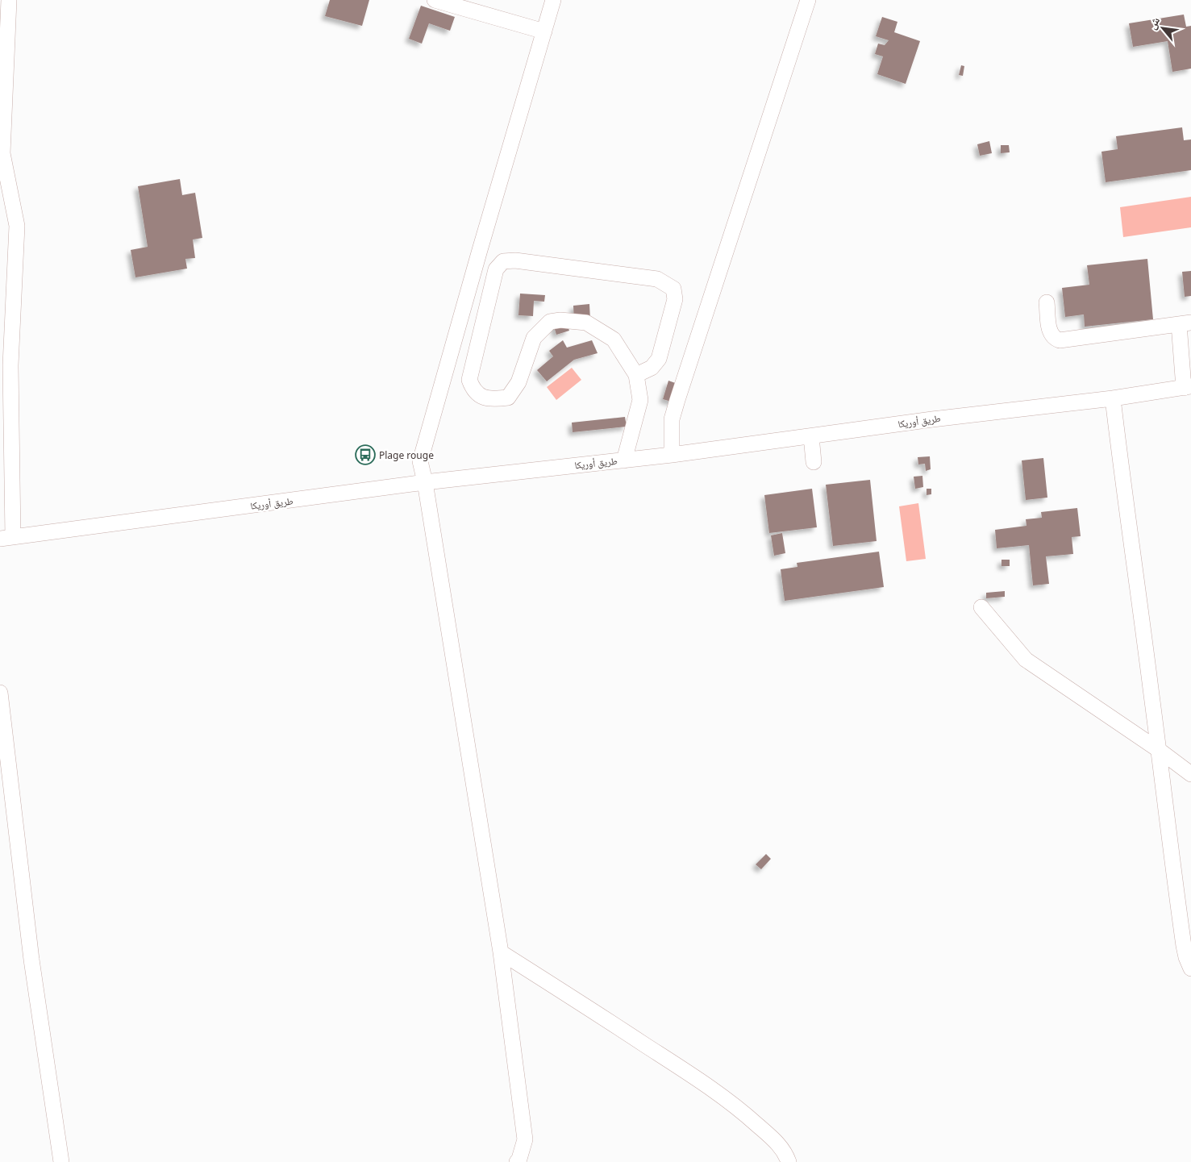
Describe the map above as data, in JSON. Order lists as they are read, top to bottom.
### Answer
{
  "streets": {
    "street": ["طريق أوريكا"]
  },
  "places": {
    "bus stop": ["Plage rouge"]
  },
  "north": "top left"
}
